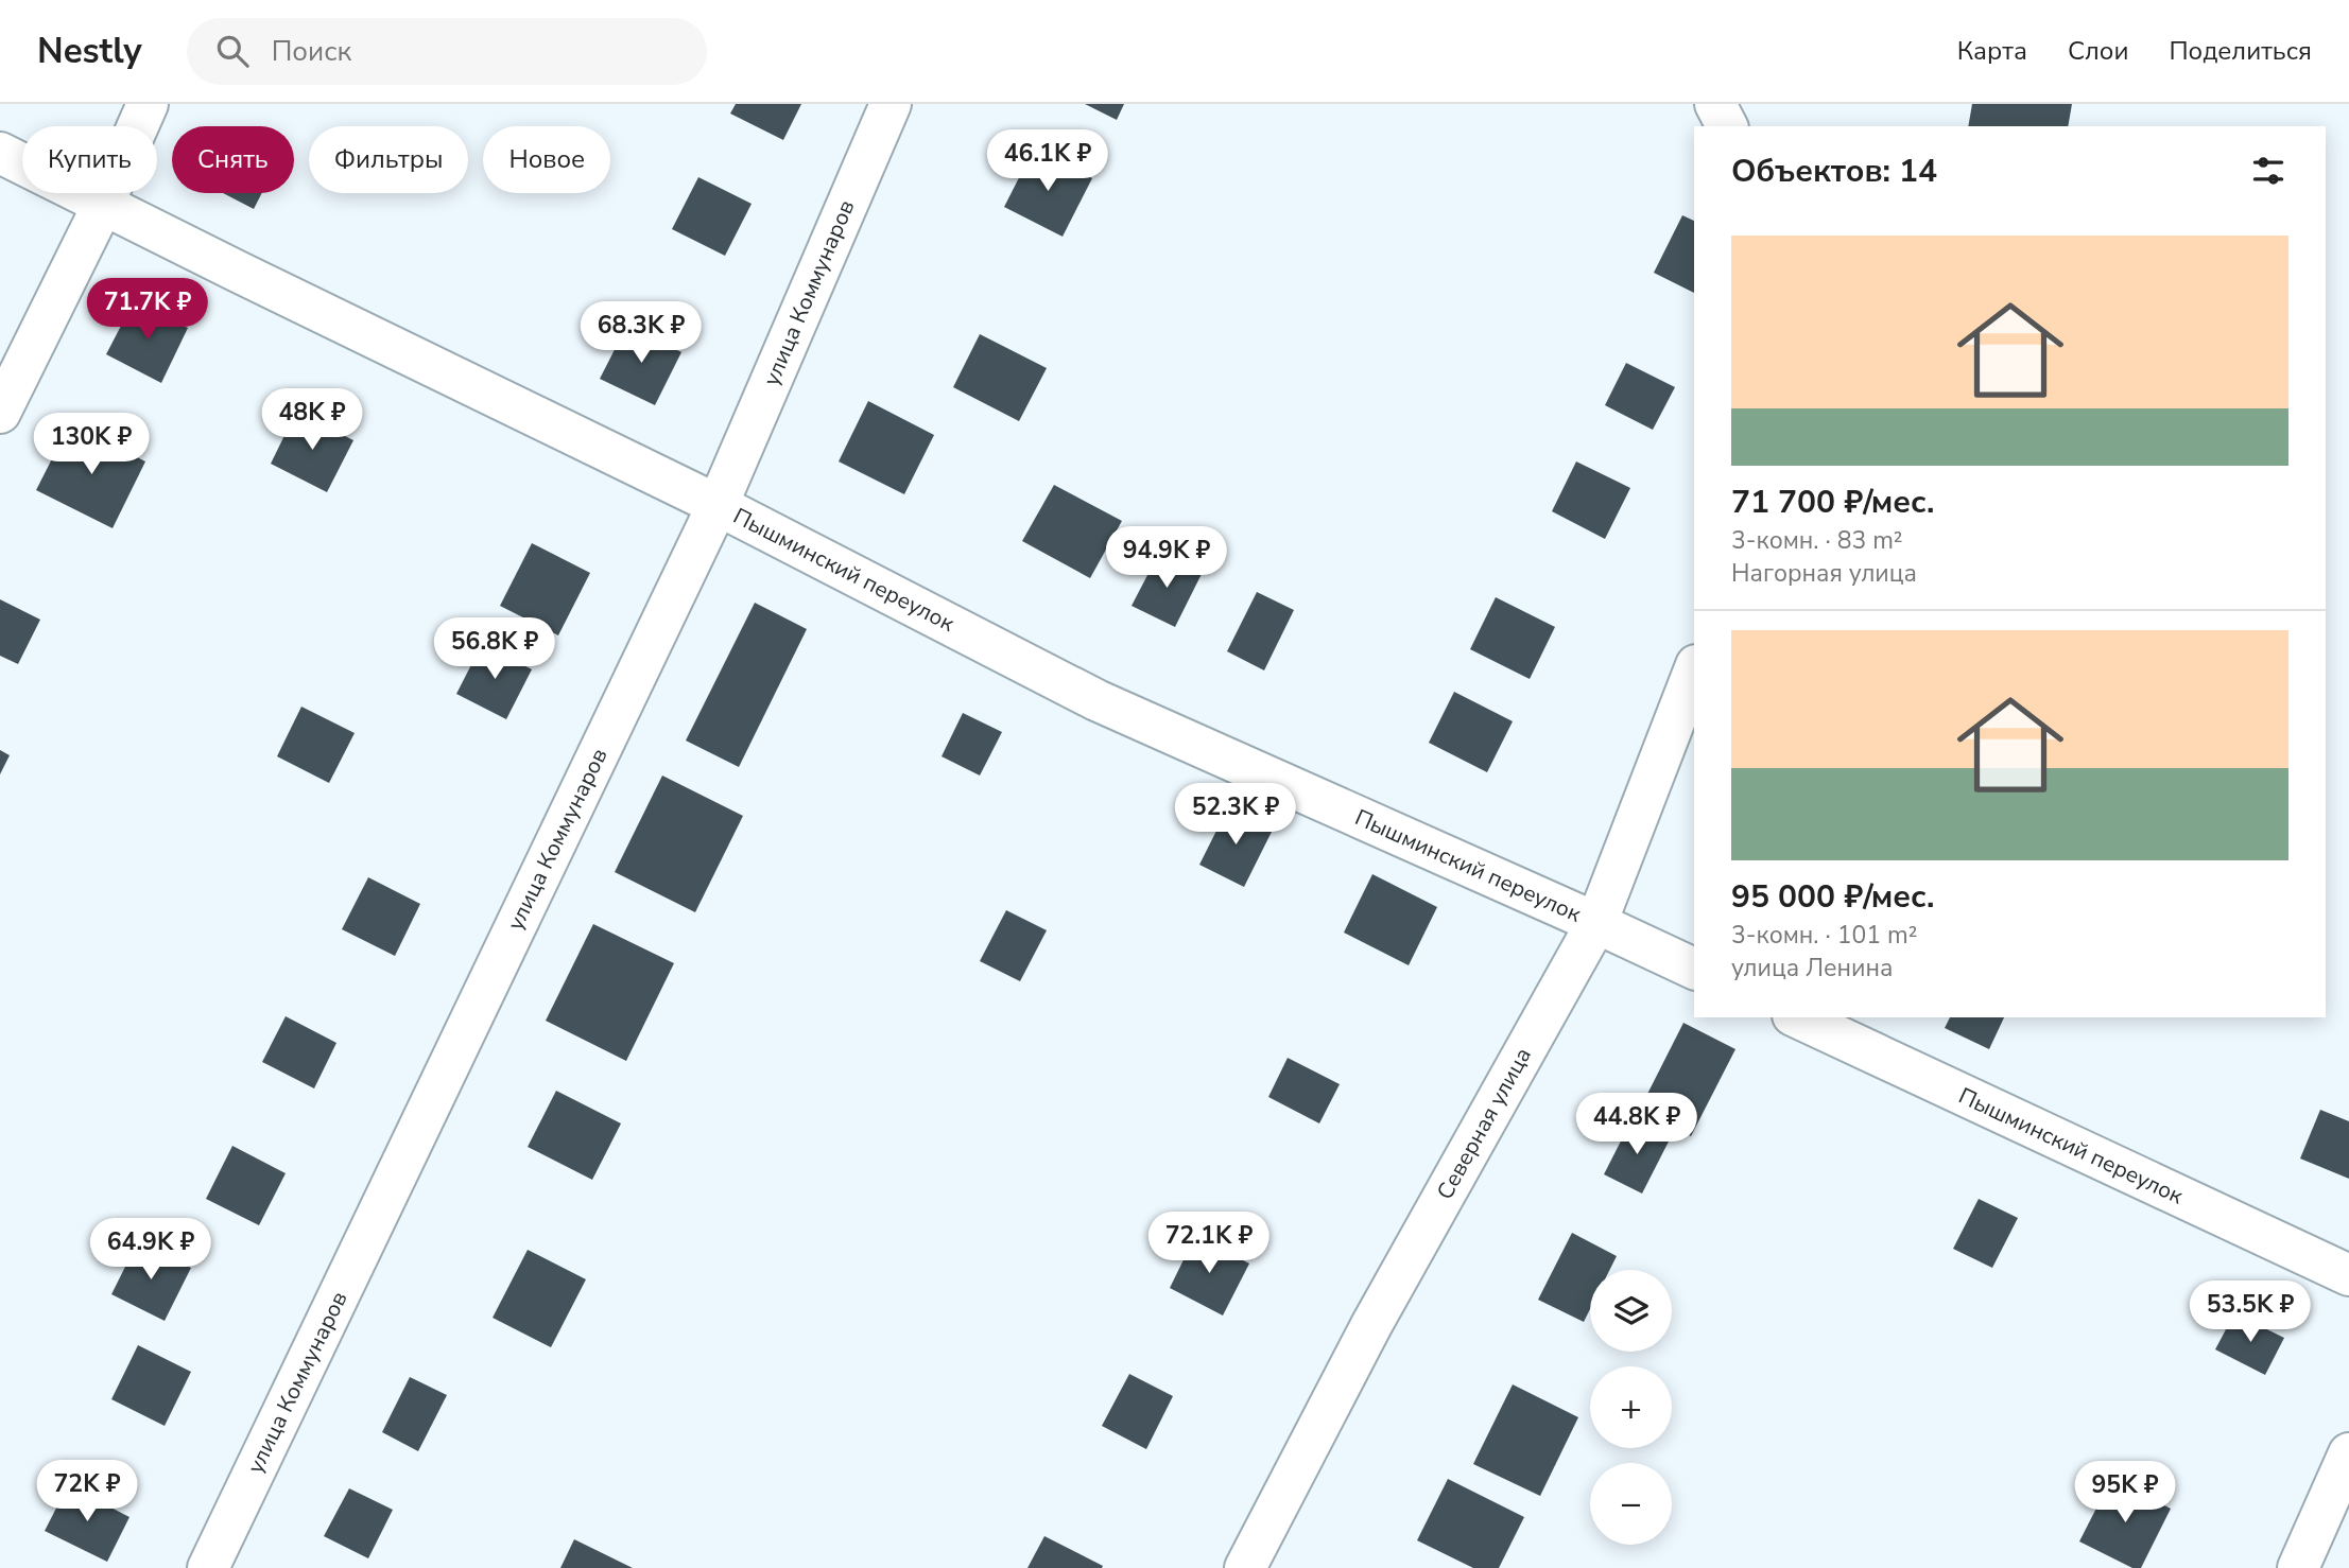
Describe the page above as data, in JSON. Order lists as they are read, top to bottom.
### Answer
{
  "streets": {
    "street": ["улица Коммунаров", "Пышминский переулок", "Северная улица"]
  },
  "crossings": [
    ["улица Коммунаров", "Пышминский переулок"],
    ["Пышминский переулок", "Северная улица"]
  ],
  "page": {
    "header": "Nestly",
    "search": "Поиск",
    "nav": ["Карта", "Слои", "Поделиться"],
    "chip": [
      "Купить",
      "Снять",
      "Фильтры",
      "Новое"
    ],
    "heading": "Объектов: 14",
    "price": [
      "46.1K ₽",
      "71.7K ₽",
      "68.3K ₽",
      "48K ₽",
      "130K ₽",
      "94.9K ₽",
      "56.8K ₽",
      "52.3K ₽",
      "44.8K ₽",
      "72.1K ₽",
      "64.9K ₽",
      "53.5K ₽",
      "72K ₽",
      "95K ₽"
    ],
    "list": [
      {
        "name": "71 700 ₽/мес.",
        "note": "3-комн. · 83 m² · Нагорная улица"
      },
      {
        "name": "95 000 ₽/мес.",
        "note": "3-комн. · 101 m² · улица Ленина"
      }
    ],
    "map_buttons": ["+", "−"]
  }
}
